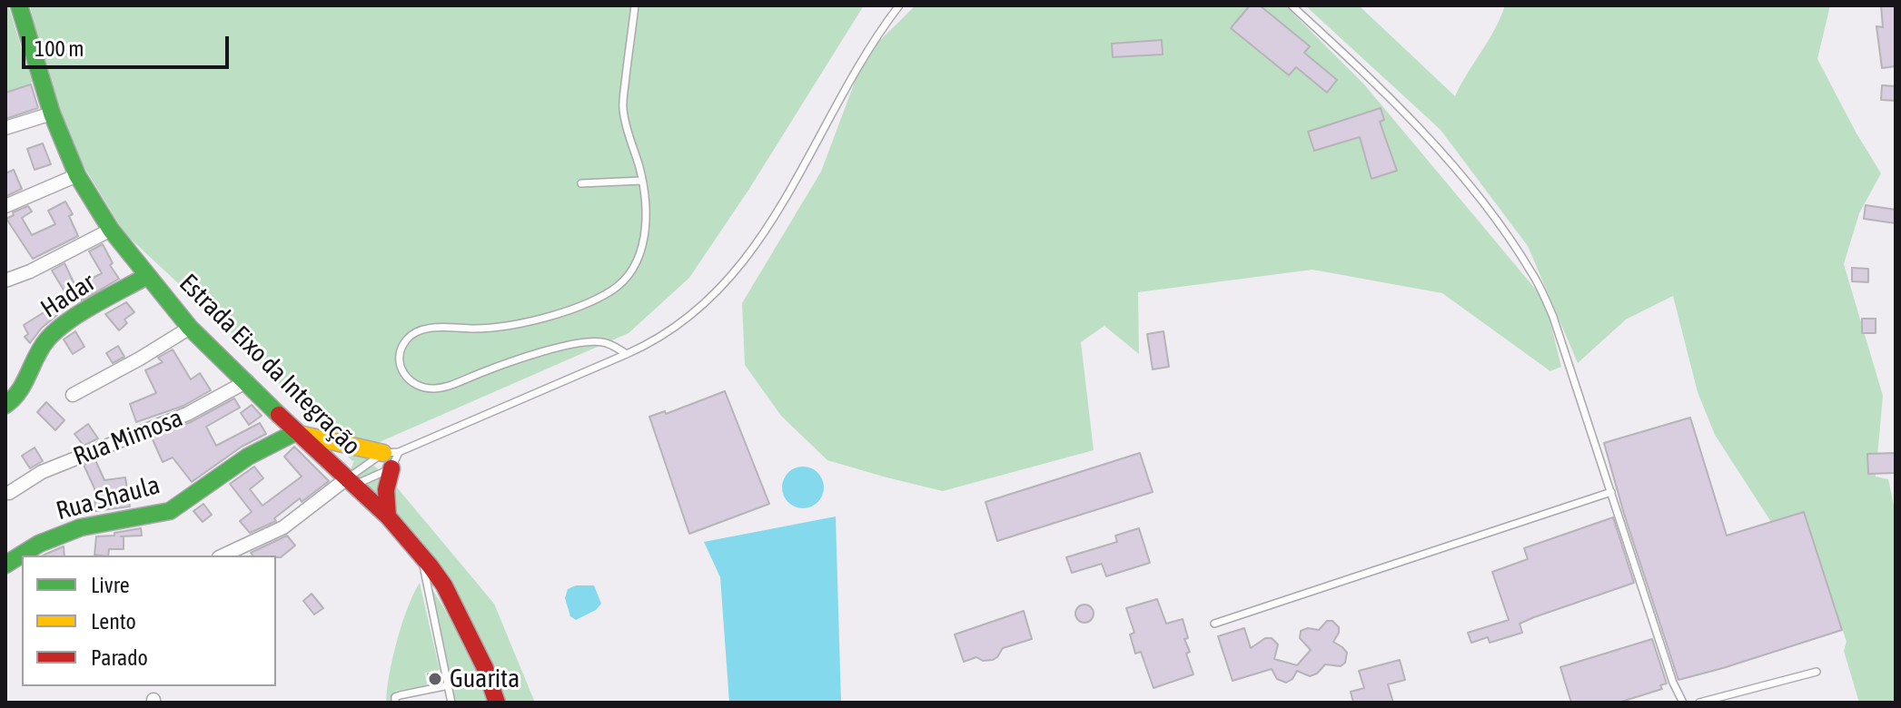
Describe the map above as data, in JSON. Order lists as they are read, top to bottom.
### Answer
{
  "streets": {
    "main road": ["Hadar", "Estrada Eixo da Integração", "Rua Shaula"],
    "street": ["Rua Mimosa"]
  },
  "crossings": [
    ["Hadar", "Estrada Eixo da Integração"],
    ["Estrada Eixo da Integração", "Rua Mimosa"],
    ["Estrada Eixo da Integração", "Rua Shaula"]
  ],
  "places": ["Guarita"],
  "legend": ["Livre", "Lento", "Parado"],
  "scale_bar": "100 m"
}
